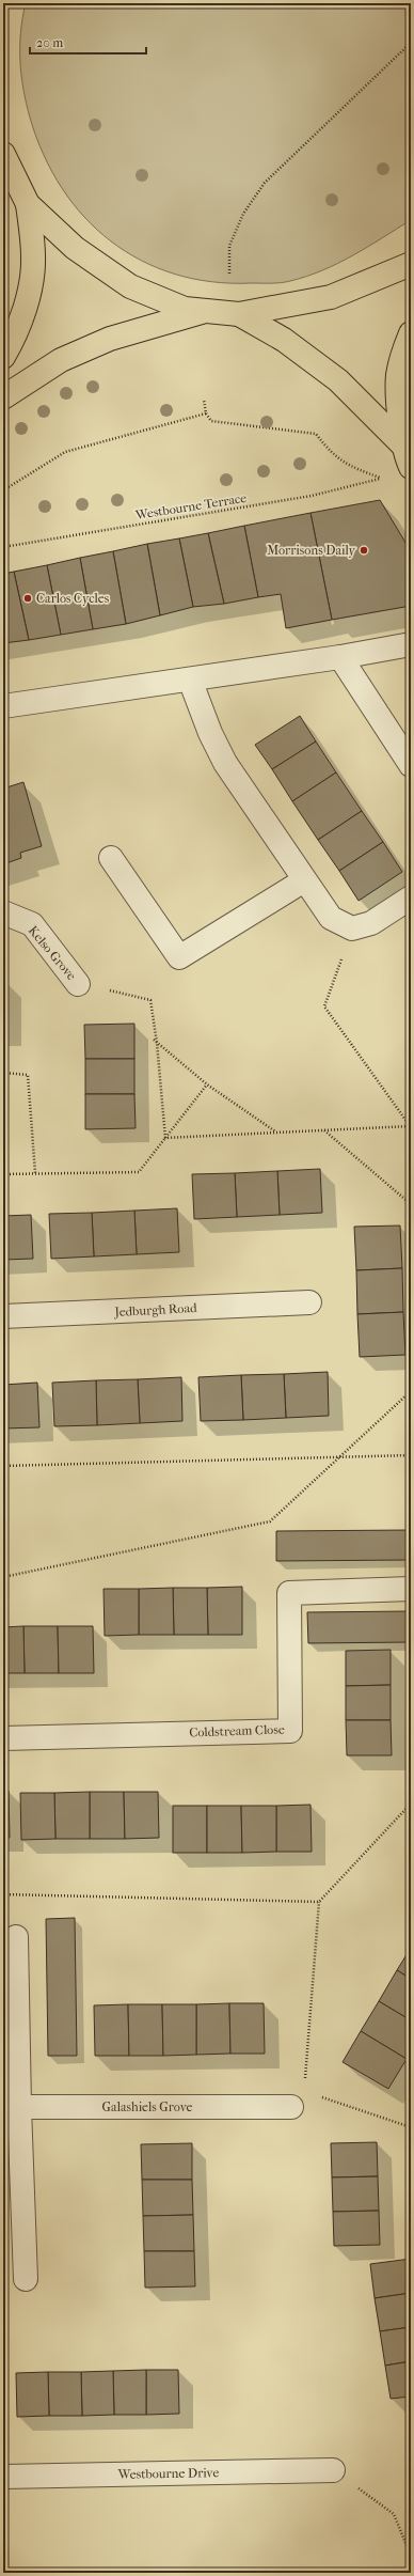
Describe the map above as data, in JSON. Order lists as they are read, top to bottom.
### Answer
{
  "streets": {
    "street": [
      "Kelso Grove",
      "Jedburgh Road",
      "Coldstream Close",
      "Galashiels Grove",
      "Westbourne Drive"
    ],
    "path": ["Westbourne Terrace"]
  },
  "places": ["Morrisons Daily", "Carlos Cycles"],
  "scale_bar": "20 m"
}
